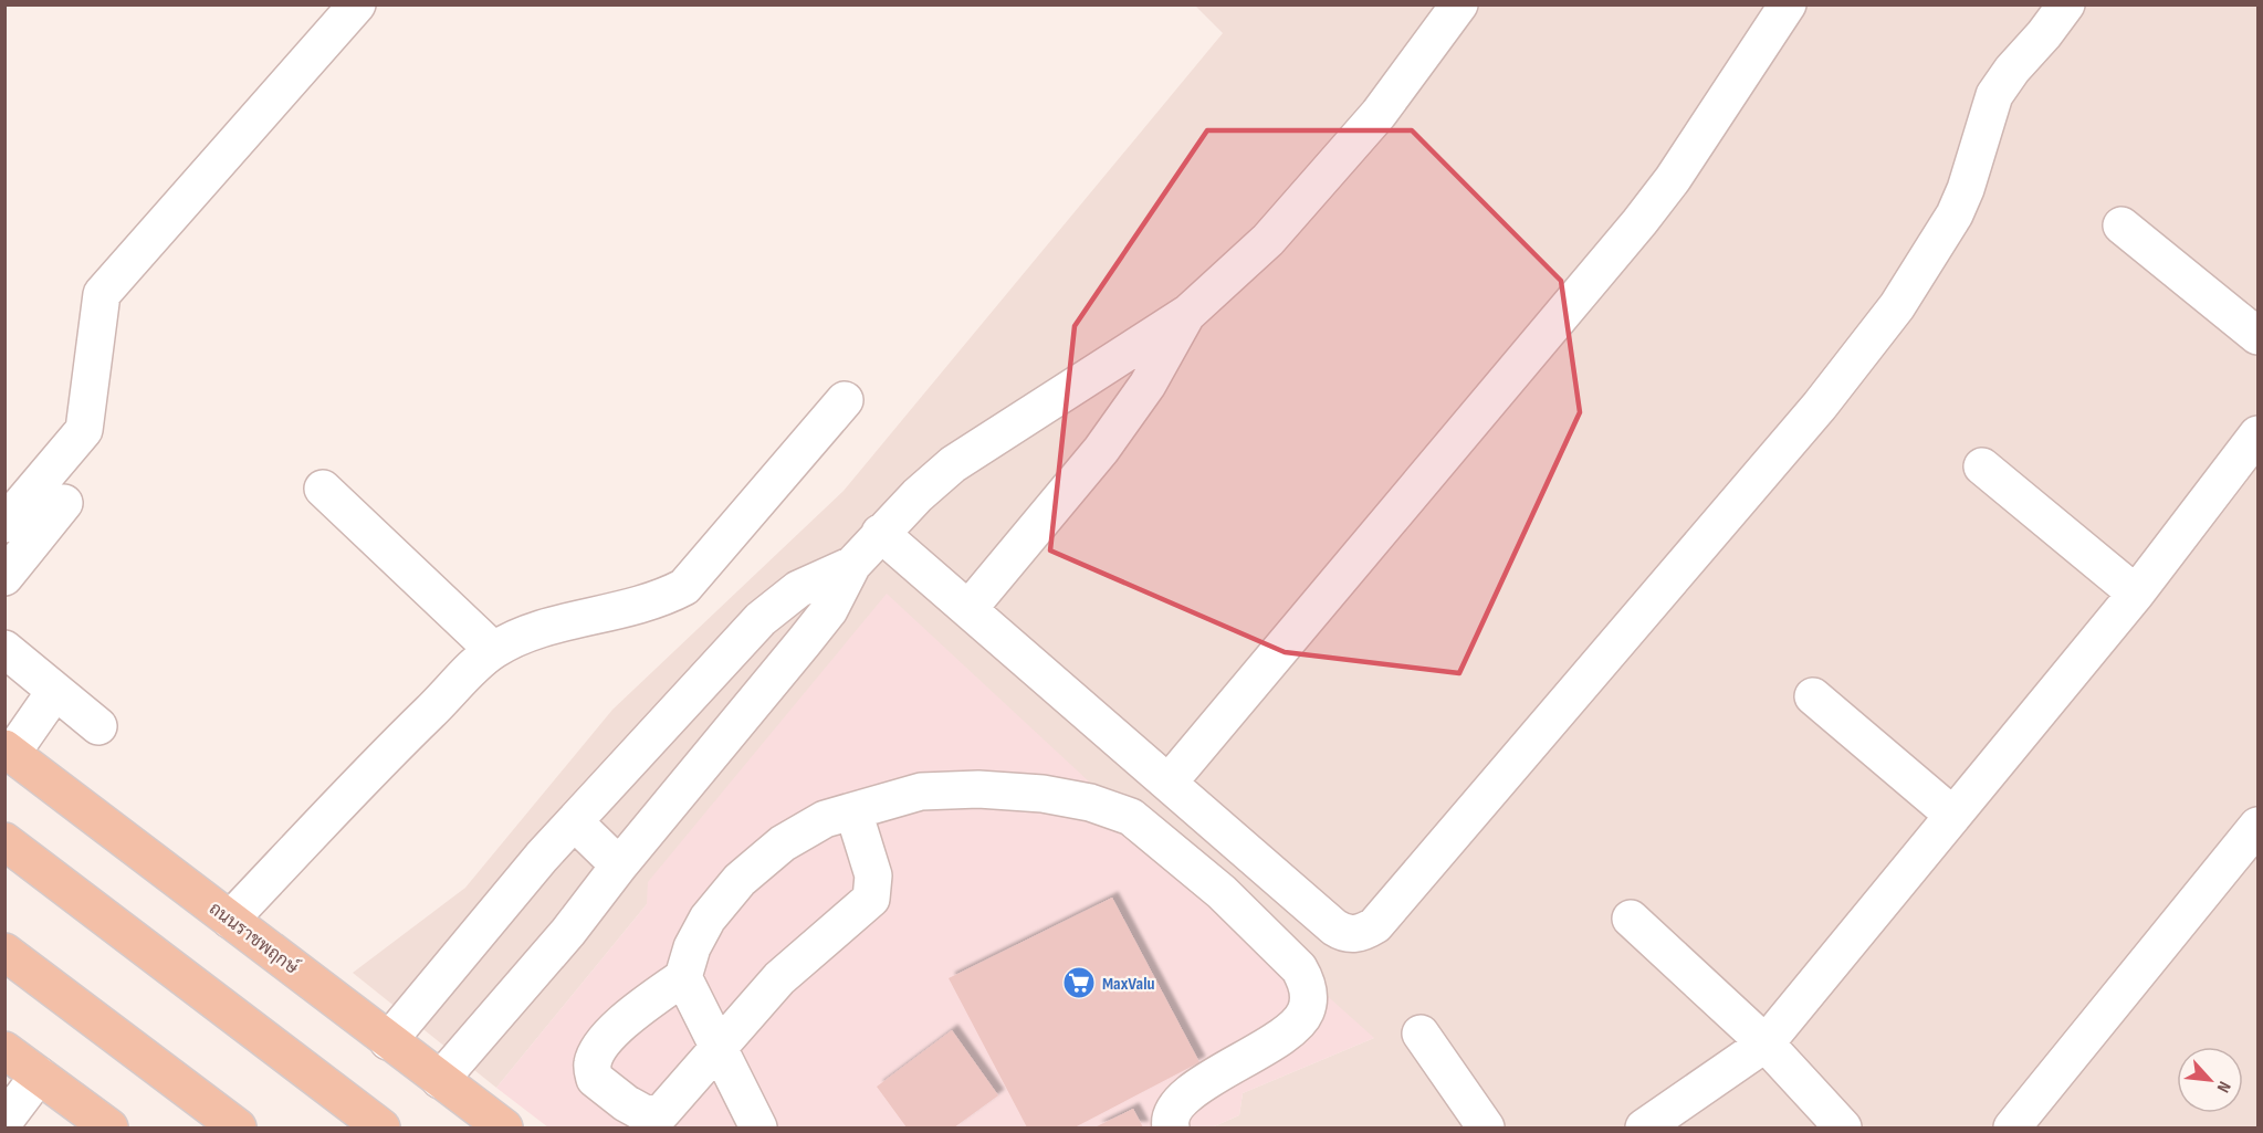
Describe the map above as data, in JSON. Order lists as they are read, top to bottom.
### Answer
{
  "streets": {
    "main road": ["ถนนราชพฤกษ์"]
  },
  "places": {
    "supermarket": ["MaxValu"]
  },
  "north": "bottom right"
}
